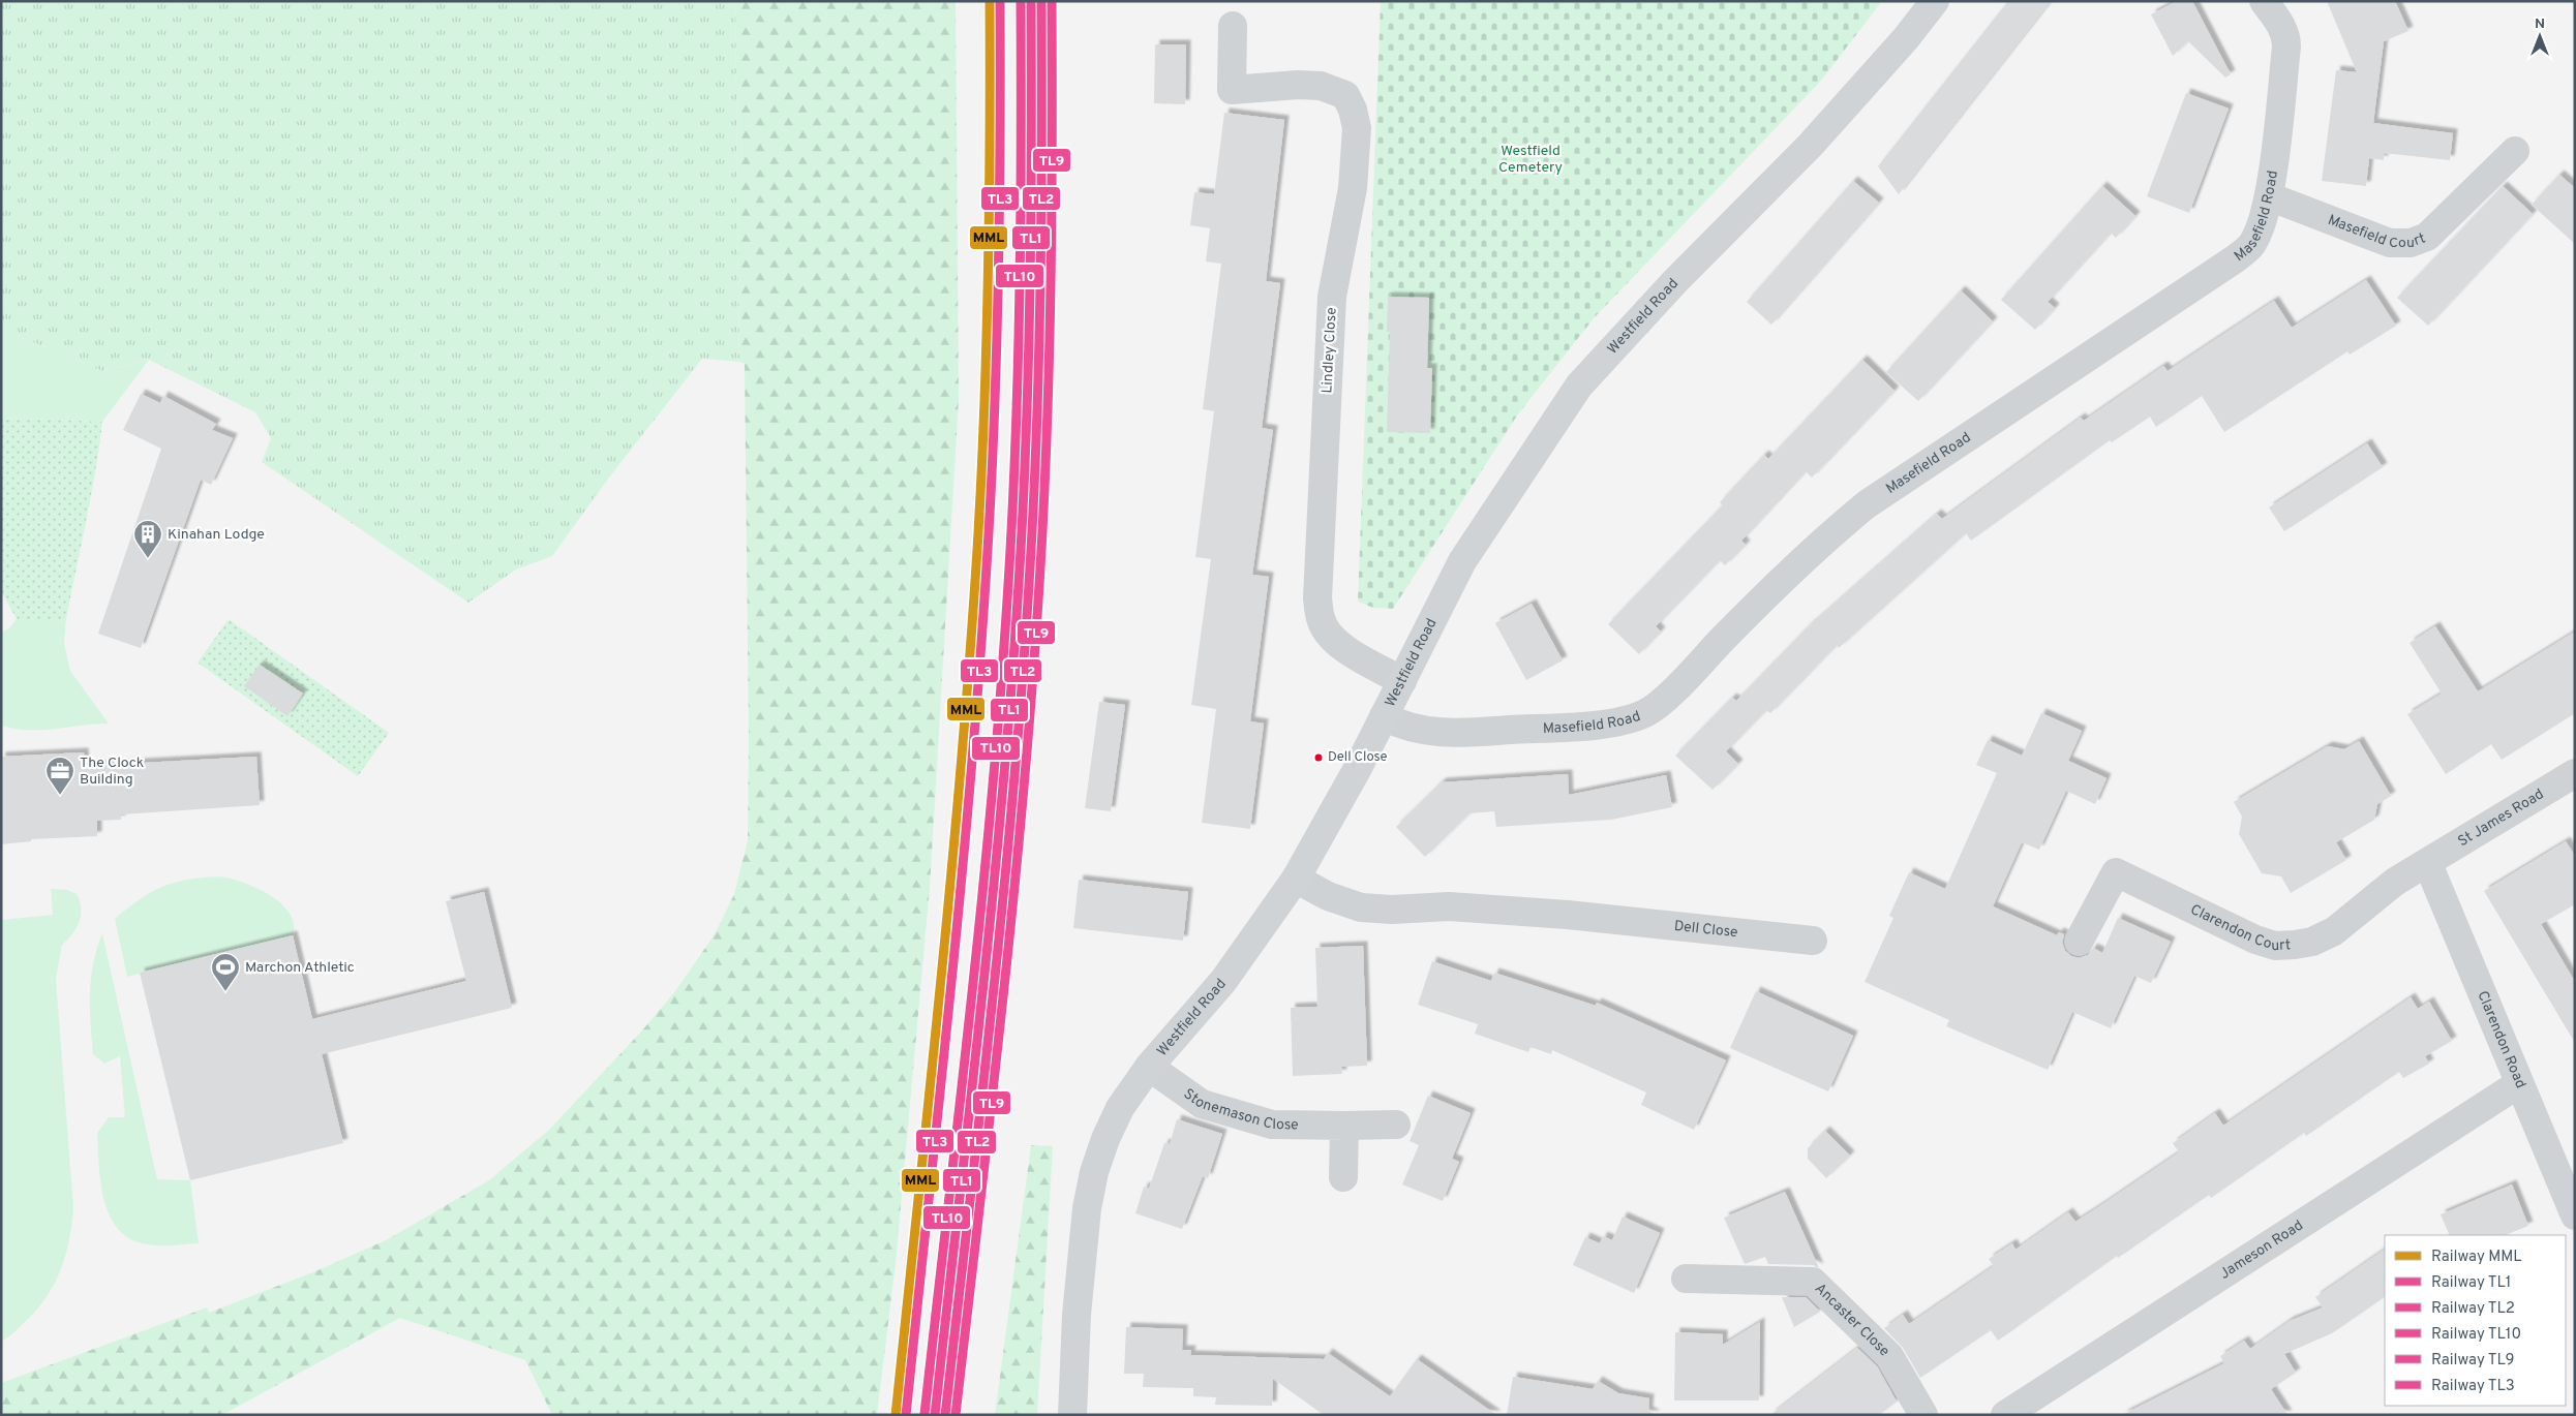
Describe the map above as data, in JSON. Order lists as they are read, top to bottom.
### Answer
{
  "streets": {
    "street": [
      "Masefield Road",
      "Masefield Court",
      "Westfield Road",
      "Lindley Close",
      "St James Road",
      "Clarendon Court",
      "Dell Close",
      "Clarendon Road",
      "Stonemason Close",
      "Jameson Road",
      "Ancaster Close"
    ]
  },
  "crossings": [
    ["Masefield Road", "Masefield Court"],
    ["Masefield Road", "Westfield Road"],
    ["Westfield Road", "Lindley Close"],
    ["Westfield Road", "Dell Close"],
    ["Westfield Road", "Stonemason Close"],
    ["St James Road", "Clarendon Court"],
    ["St James Road", "Clarendon Road"],
    ["Clarendon Court", "Clarendon Road"],
    ["Clarendon Road", "Jameson Road"]
  ],
  "parks": ["Westfield Cemetery"],
  "places": {
    "building": ["Kinahan Lodge"],
    "other": ["Dell Close"],
    "office": ["The Clock Building"],
    "sports": ["Marchon Athletic"]
  },
  "lines": [
    "rail line MML",
    "rail line TL1",
    "rail line TL2",
    "rail line TL10",
    "rail line TL9",
    "rail line TL3"
  ],
  "legend": [
    "Railway MML",
    "Railway TL1",
    "Railway TL2",
    "Railway TL10",
    "Railway TL9",
    "Railway TL3"
  ],
  "north": "top"
}
